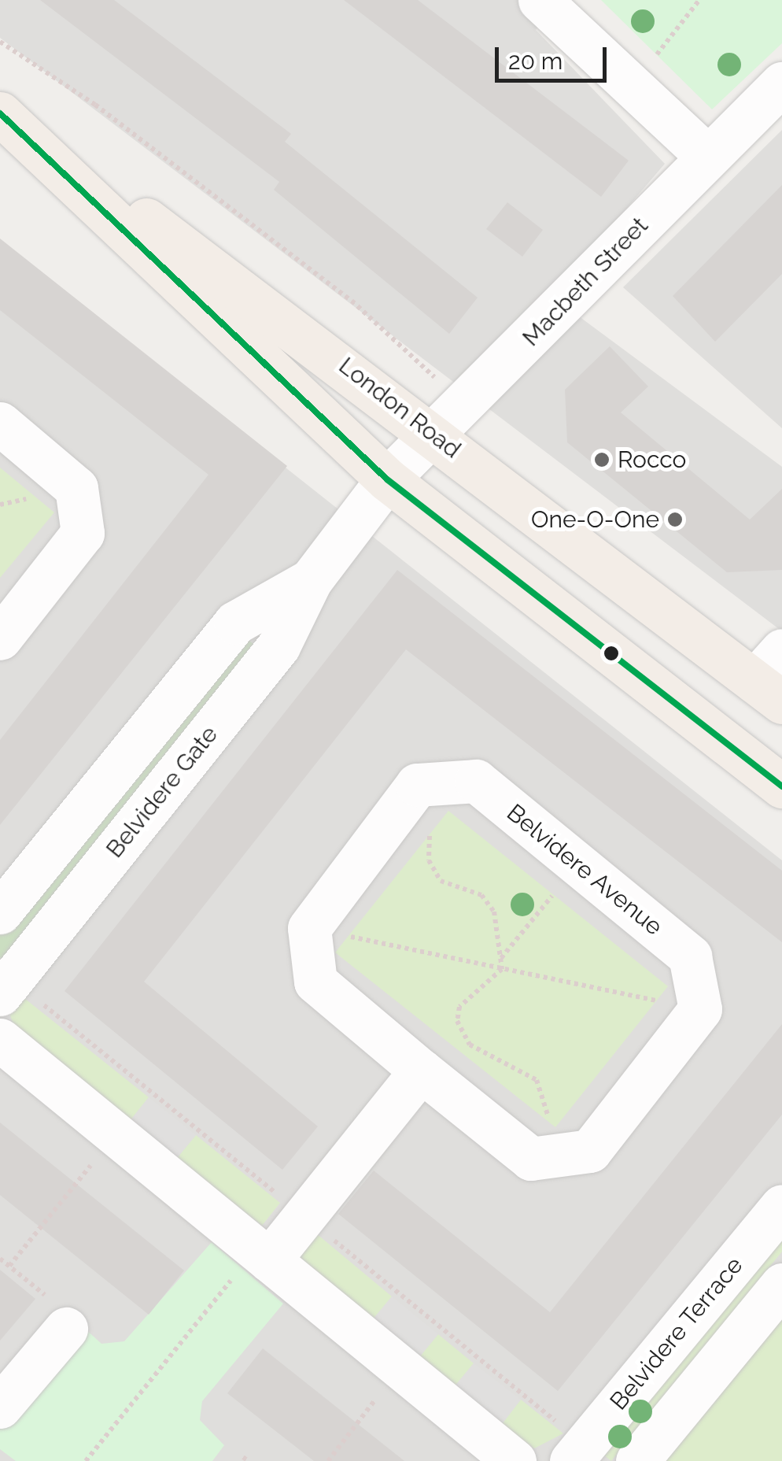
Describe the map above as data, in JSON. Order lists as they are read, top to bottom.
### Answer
{
  "streets": {
    "main road": ["London Road"],
    "street": [
      "Macbeth Street",
      "Belvidere Gate",
      "Belvidere Avenue",
      "Belvidere Terrace"
    ]
  },
  "crossings": [
    ["Macbeth Street", "London Road"],
    ["Macbeth Street", "Belvidere Gate"],
    ["London Road", "Belvidere Gate"]
  ],
  "places": ["Rocco", "One-O-One"],
  "scale_bar": "20 m"
}
